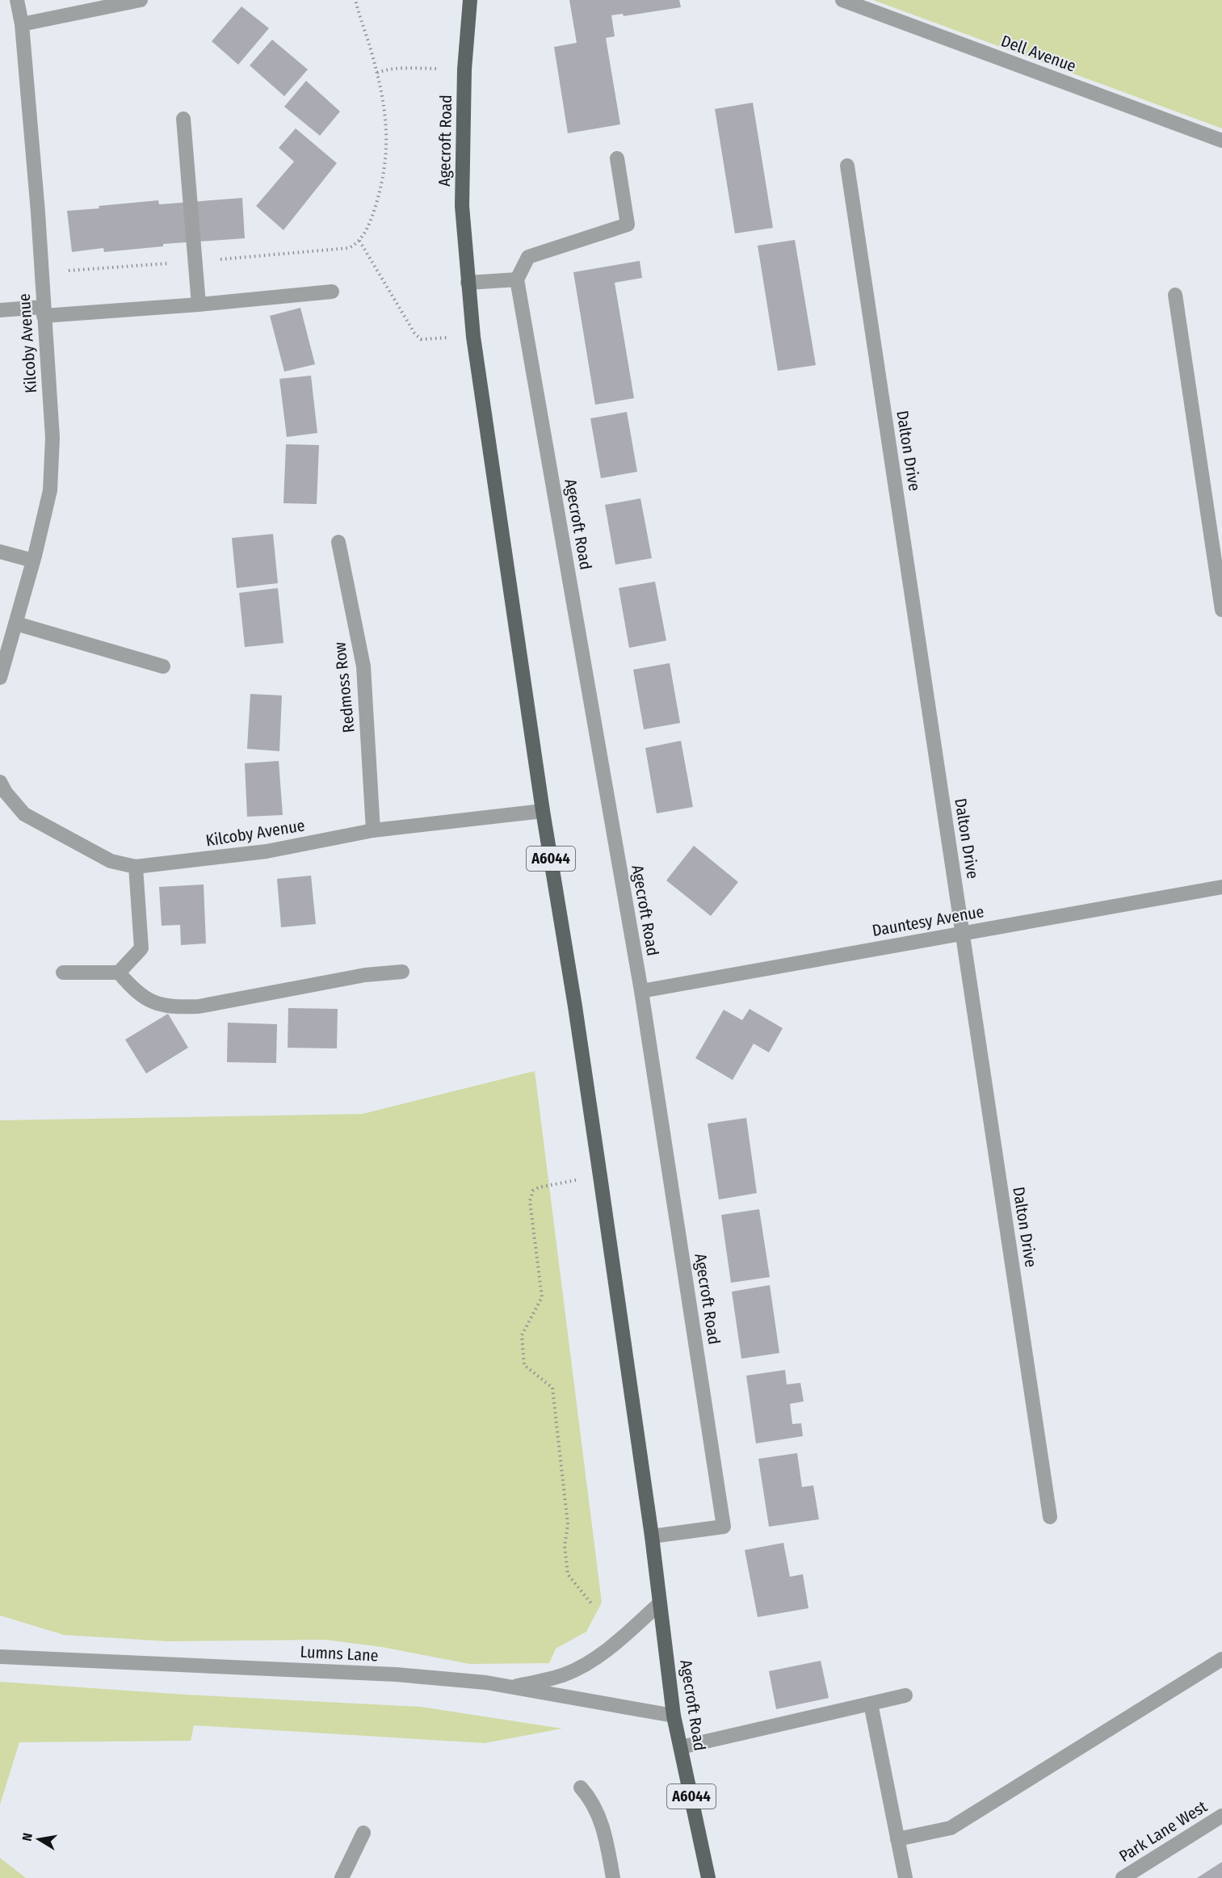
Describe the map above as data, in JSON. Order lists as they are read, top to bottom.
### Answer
{
  "streets": {
    "main road": ["Agecroft Road", "A6044"],
    "street": [
      "Dell Avenue",
      "Kilcoby Avenue",
      "Dalton Drive",
      "Redmoss Row",
      "Dauntesy Avenue",
      "Lumns Lane",
      "Park Lane West"
    ]
  },
  "crossings": [
    ["Agecroft Road", "Kilcoby Avenue"],
    ["Agecroft Road", "Dauntesy Avenue"],
    ["Agecroft Road", "Lumns Lane"],
    ["Kilcoby Avenue", "Redmoss Row"],
    ["Dalton Drive", "Dauntesy Avenue"]
  ],
  "north": "left"
}
